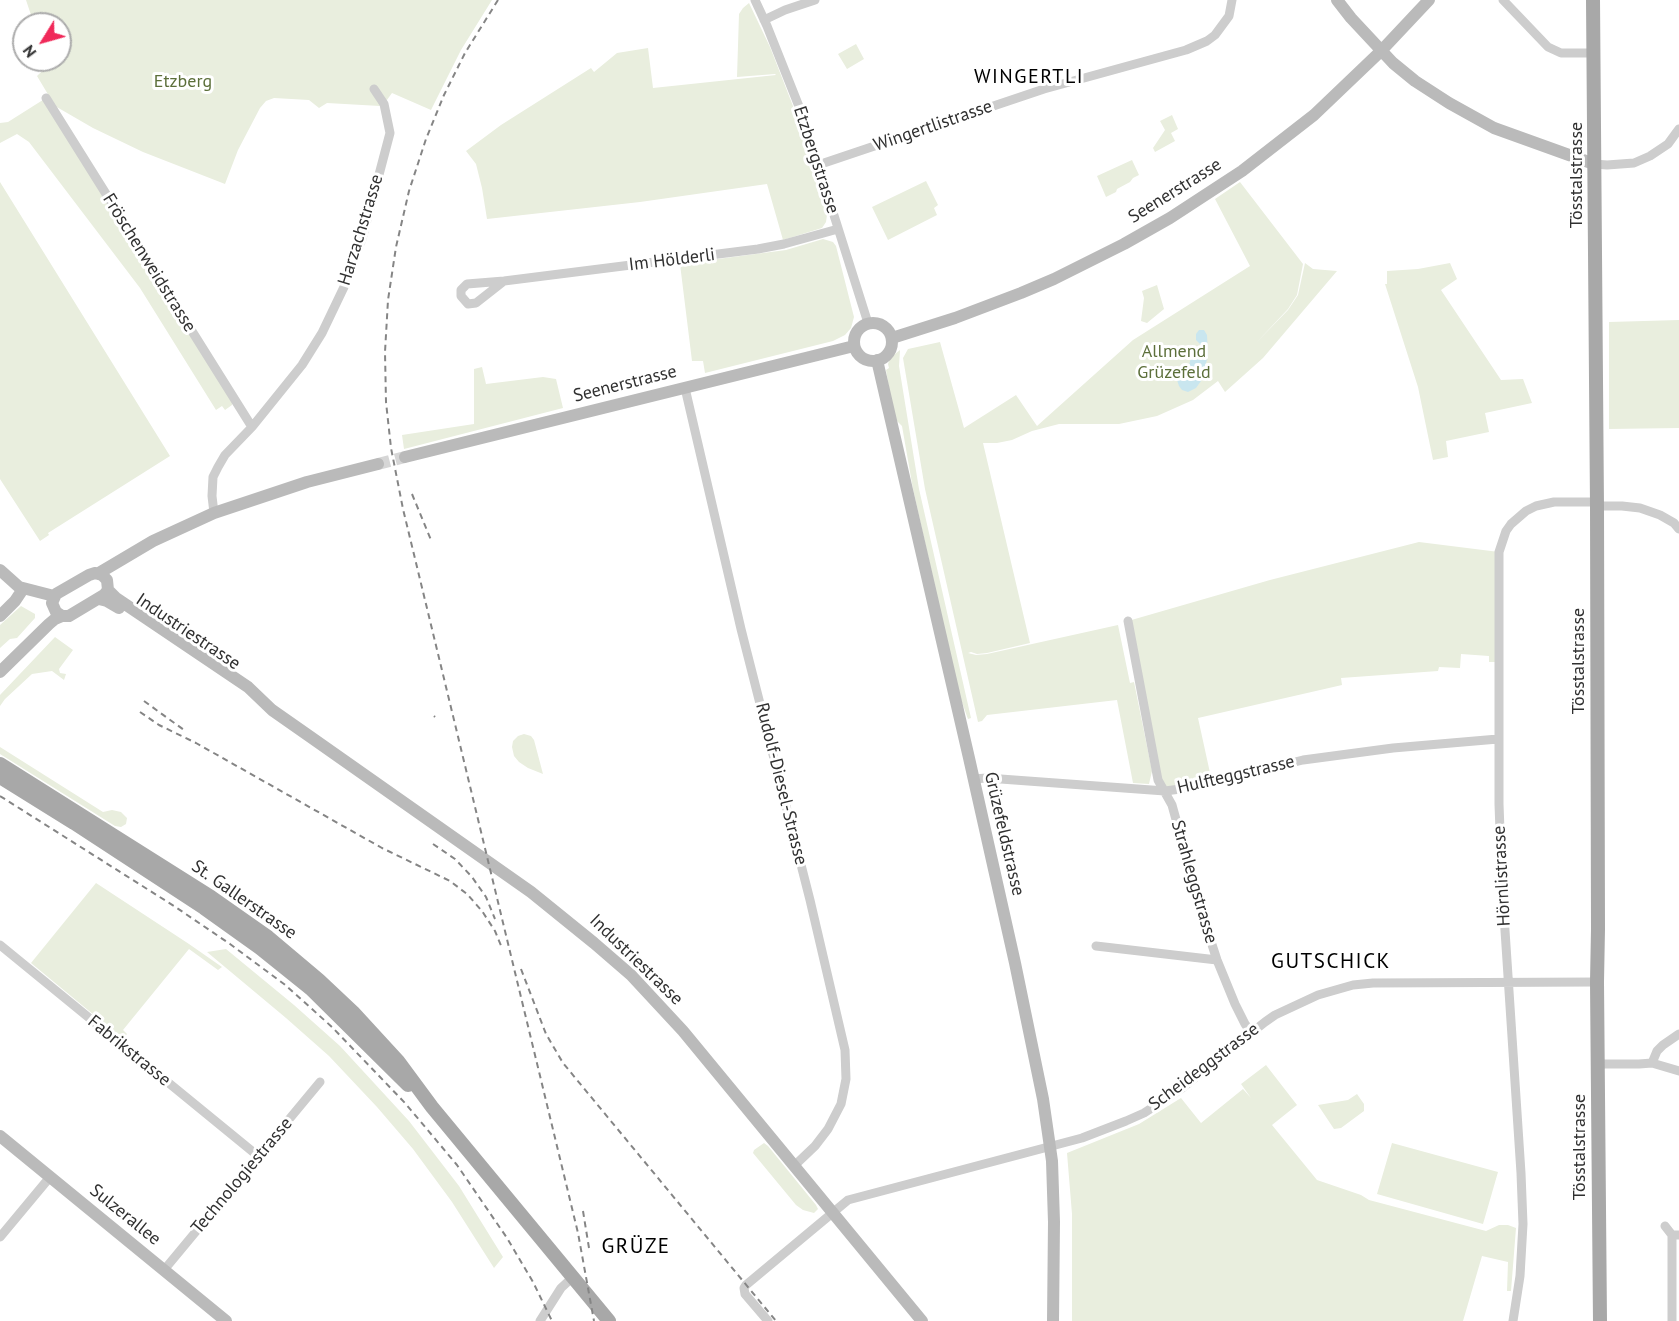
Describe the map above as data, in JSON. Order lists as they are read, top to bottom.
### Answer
{
  "streets": {
    "main road": [
      "Tösstalstrasse",
      "Seenerstrasse",
      "Industriestrasse",
      "Grüzefeldstrasse",
      "St. Gallerstrasse",
      "Sulzerallee"
    ],
    "street": [
      "Wingertlistrasse",
      "Etzbergstrasse",
      "Harzachstrasse",
      "Im Hölderli",
      "Fröschenweidstrasse",
      "Hulfteggstrasse",
      "Rudolf-Diesel-Strasse",
      "Hörnlistrasse",
      "Strahleggstrasse",
      "Fabrikstrasse",
      "Scheideggstrasse",
      "Technologiestrasse"
    ]
  },
  "crossings": [
    ["Wingertlistrasse", "Etzbergstrasse"],
    ["Etzbergstrasse", "Seenerstrasse"],
    ["Etzbergstrasse", "Im Hölderli"],
    ["Etzbergstrasse", "Grüzefeldstrasse"],
    ["Tösstalstrasse", "Hörnlistrasse"],
    ["Tösstalstrasse", "Scheideggstrasse"],
    ["Seenerstrasse", "Rudolf-Diesel-Strasse"],
    ["Seenerstrasse", "Grüzefeldstrasse"],
    ["Harzachstrasse", "Fröschenweidstrasse"],
    ["Industriestrasse", "Rudolf-Diesel-Strasse"],
    ["Industriestrasse", "Scheideggstrasse"],
    ["Hulfteggstrasse", "Grüzefeldstrasse"],
    ["Hulfteggstrasse", "Hörnlistrasse"],
    ["Hulfteggstrasse", "Strahleggstrasse"],
    ["Grüzefeldstrasse", "Scheideggstrasse"],
    ["Hörnlistrasse", "Scheideggstrasse"],
    ["Strahleggstrasse", "Scheideggstrasse"],
    ["Fabrikstrasse", "Technologiestrasse"],
    ["Technologiestrasse", "Sulzerallee"]
  ],
  "districts": ["WINGERTLI", "GUTSCHICK", "GRÜZE"],
  "parks": ["Etzberg", "Allmend Grüzefeld"],
  "north": "bottom left"
}
